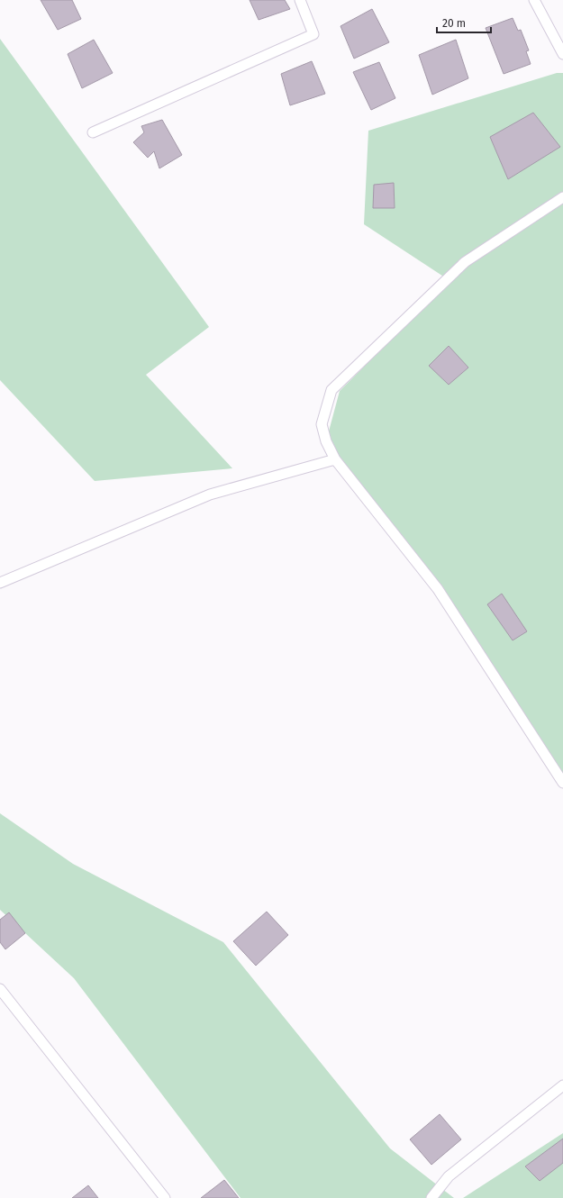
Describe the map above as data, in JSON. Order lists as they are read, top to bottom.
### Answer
{
  "scale_bar": "20 m"
}
